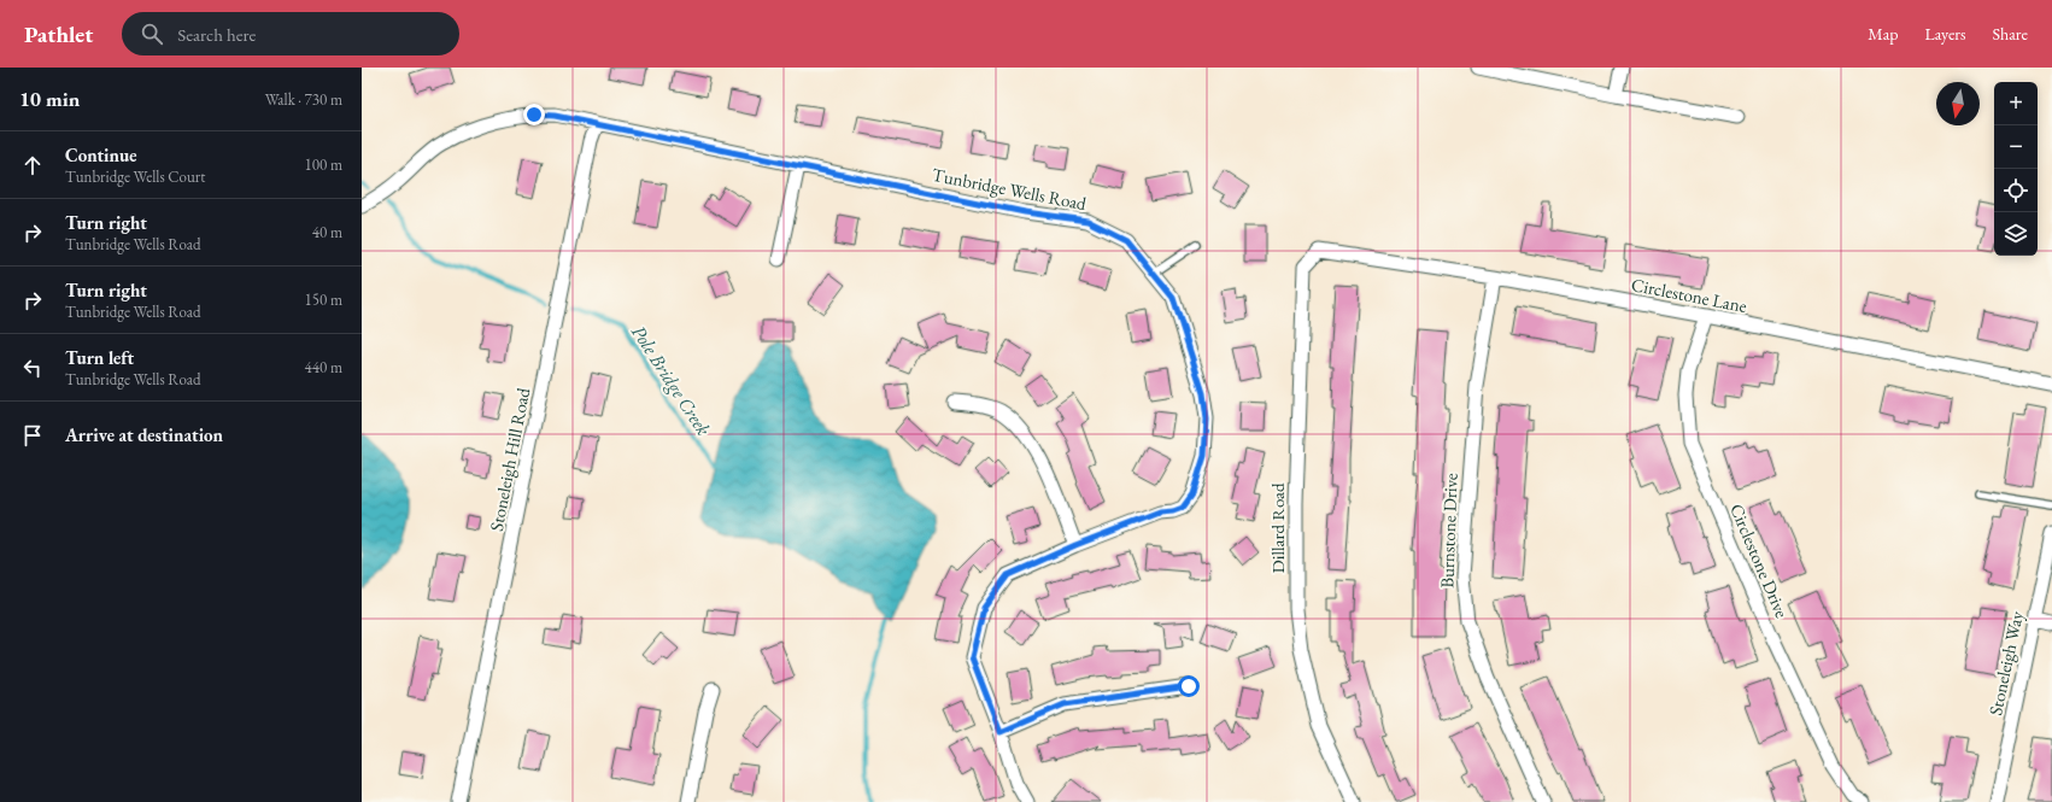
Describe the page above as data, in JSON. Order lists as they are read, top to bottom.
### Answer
{
  "streets": {
    "street": [
      "Tunbridge Wells Road",
      "Circlestone Lane",
      "Stoneleigh Hill Road",
      "Dillard Road",
      "Burnstone Drive",
      "Circlestone Drive",
      "Stoneleigh Way"
    ]
  },
  "crossings": [
    ["Tunbridge Wells Road", "Stoneleigh Hill Road"],
    ["Circlestone Lane", "Dillard Road"],
    ["Circlestone Lane", "Burnstone Drive"],
    ["Circlestone Lane", "Circlestone Drive"]
  ],
  "water": ["Pole Bridge Creek"],
  "north": "bottom",
  "page": {
    "header": "Pathlet",
    "search": "Search here",
    "nav": ["Map", "Layers", "Share"],
    "heading": ["10 min", "Walk · 730 m"],
    "map_buttons": ["+", "−"],
    "list": [
      ["Continue", "Tunbridge Wells Court", "100 m"],
      ["Turn right", "Tunbridge Wells Road", "40 m"],
      ["Turn right", "Tunbridge Wells Road", "150 m"],
      ["Turn left", "Tunbridge Wells Road", "440 m"],
      "Arrive at destination"
    ]
  }
}
